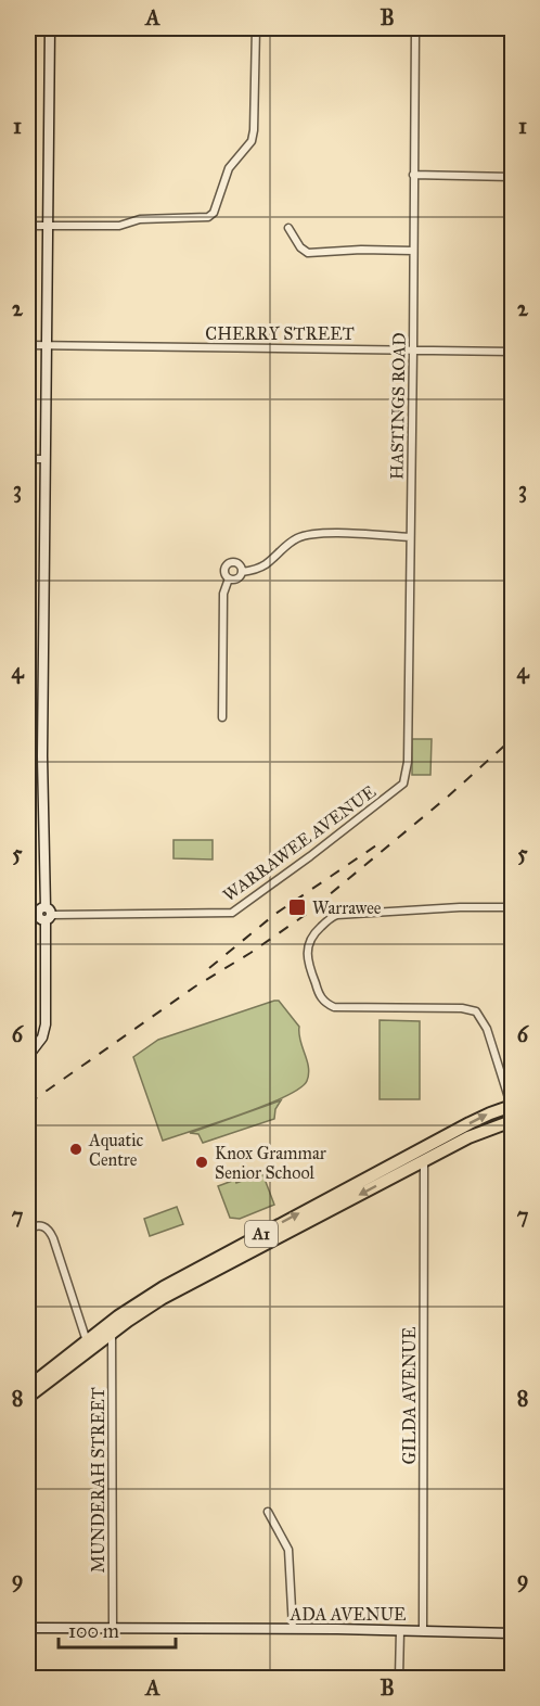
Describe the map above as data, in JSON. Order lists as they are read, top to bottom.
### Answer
{
  "streets": {
    "highway": ["A1"],
    "street": [
      "CHERRY STREET",
      "HASTINGS ROAD",
      "WARRAWEE AVENUE",
      "GILDA AVENUE",
      "MUNDERAH STREET",
      "ADA AVENUE"
    ]
  },
  "crossings": [
    ["CHERRY STREET", "HASTINGS ROAD"],
    ["HASTINGS ROAD", "WARRAWEE AVENUE"],
    ["A1", "GILDA AVENUE"],
    ["A1", "MUNDERAH STREET"],
    ["GILDA AVENUE", "ADA AVENUE"],
    ["MUNDERAH STREET", "ADA AVENUE"]
  ],
  "places": {
    "transit": ["Warrawee"],
    "other": ["Aquatic Centre", "Knox Grammar Senior School"]
  },
  "scale_bar": "100 m",
  "grid": {
    "columns": ["A", "B"],
    "rows": [
      "1",
      "2",
      "3",
      "4",
      "5",
      "6",
      "7",
      "8",
      "9"
    ]
  }
}
